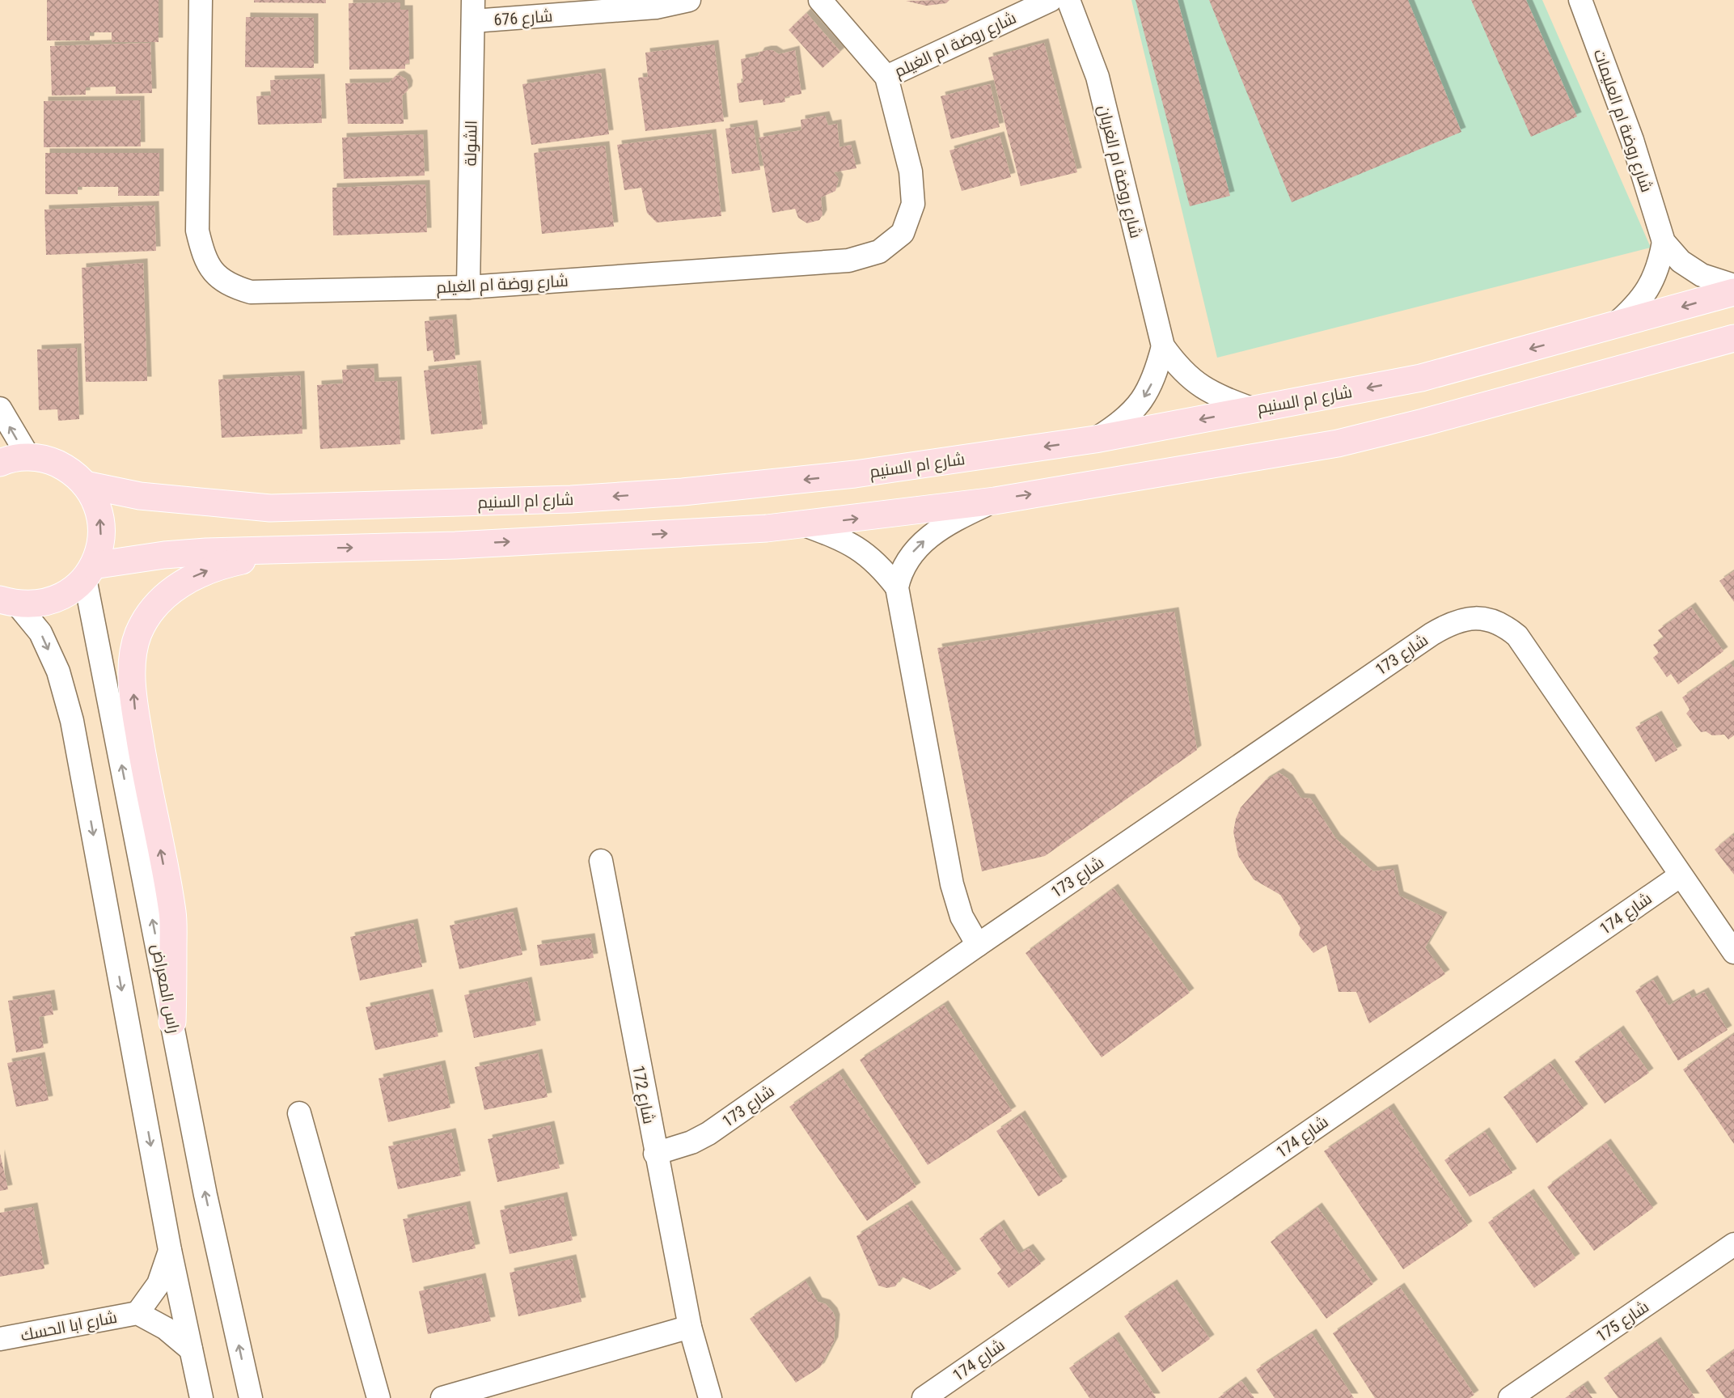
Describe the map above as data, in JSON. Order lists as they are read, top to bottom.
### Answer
{
  "streets": {
    "main road": ["شارع ام السنيم"],
    "street": [
      "شارع 676",
      "شارع روضة ام الغيلم",
      "شارع روضة ام العليمات",
      "الشولة",
      "شارع روضة ام الغربان",
      "شارع 173",
      "شارع 174",
      "راس المعراض",
      "شارع 172",
      "شارع 175",
      "شارع ابا الحسك"
    ]
  },
  "crossings": [
    ["شارع 676", "الشولة"],
    ["شارع روضة ام الغيلم", "الشولة"],
    ["شارع روضة ام العليمات", "شارع ام السنيم"],
    ["شارع روضة ام الغربان", "شارع ام السنيم"],
    ["شارع 173", "شارع 174"],
    ["شارع 173", "شارع 172"]
  ]
}
